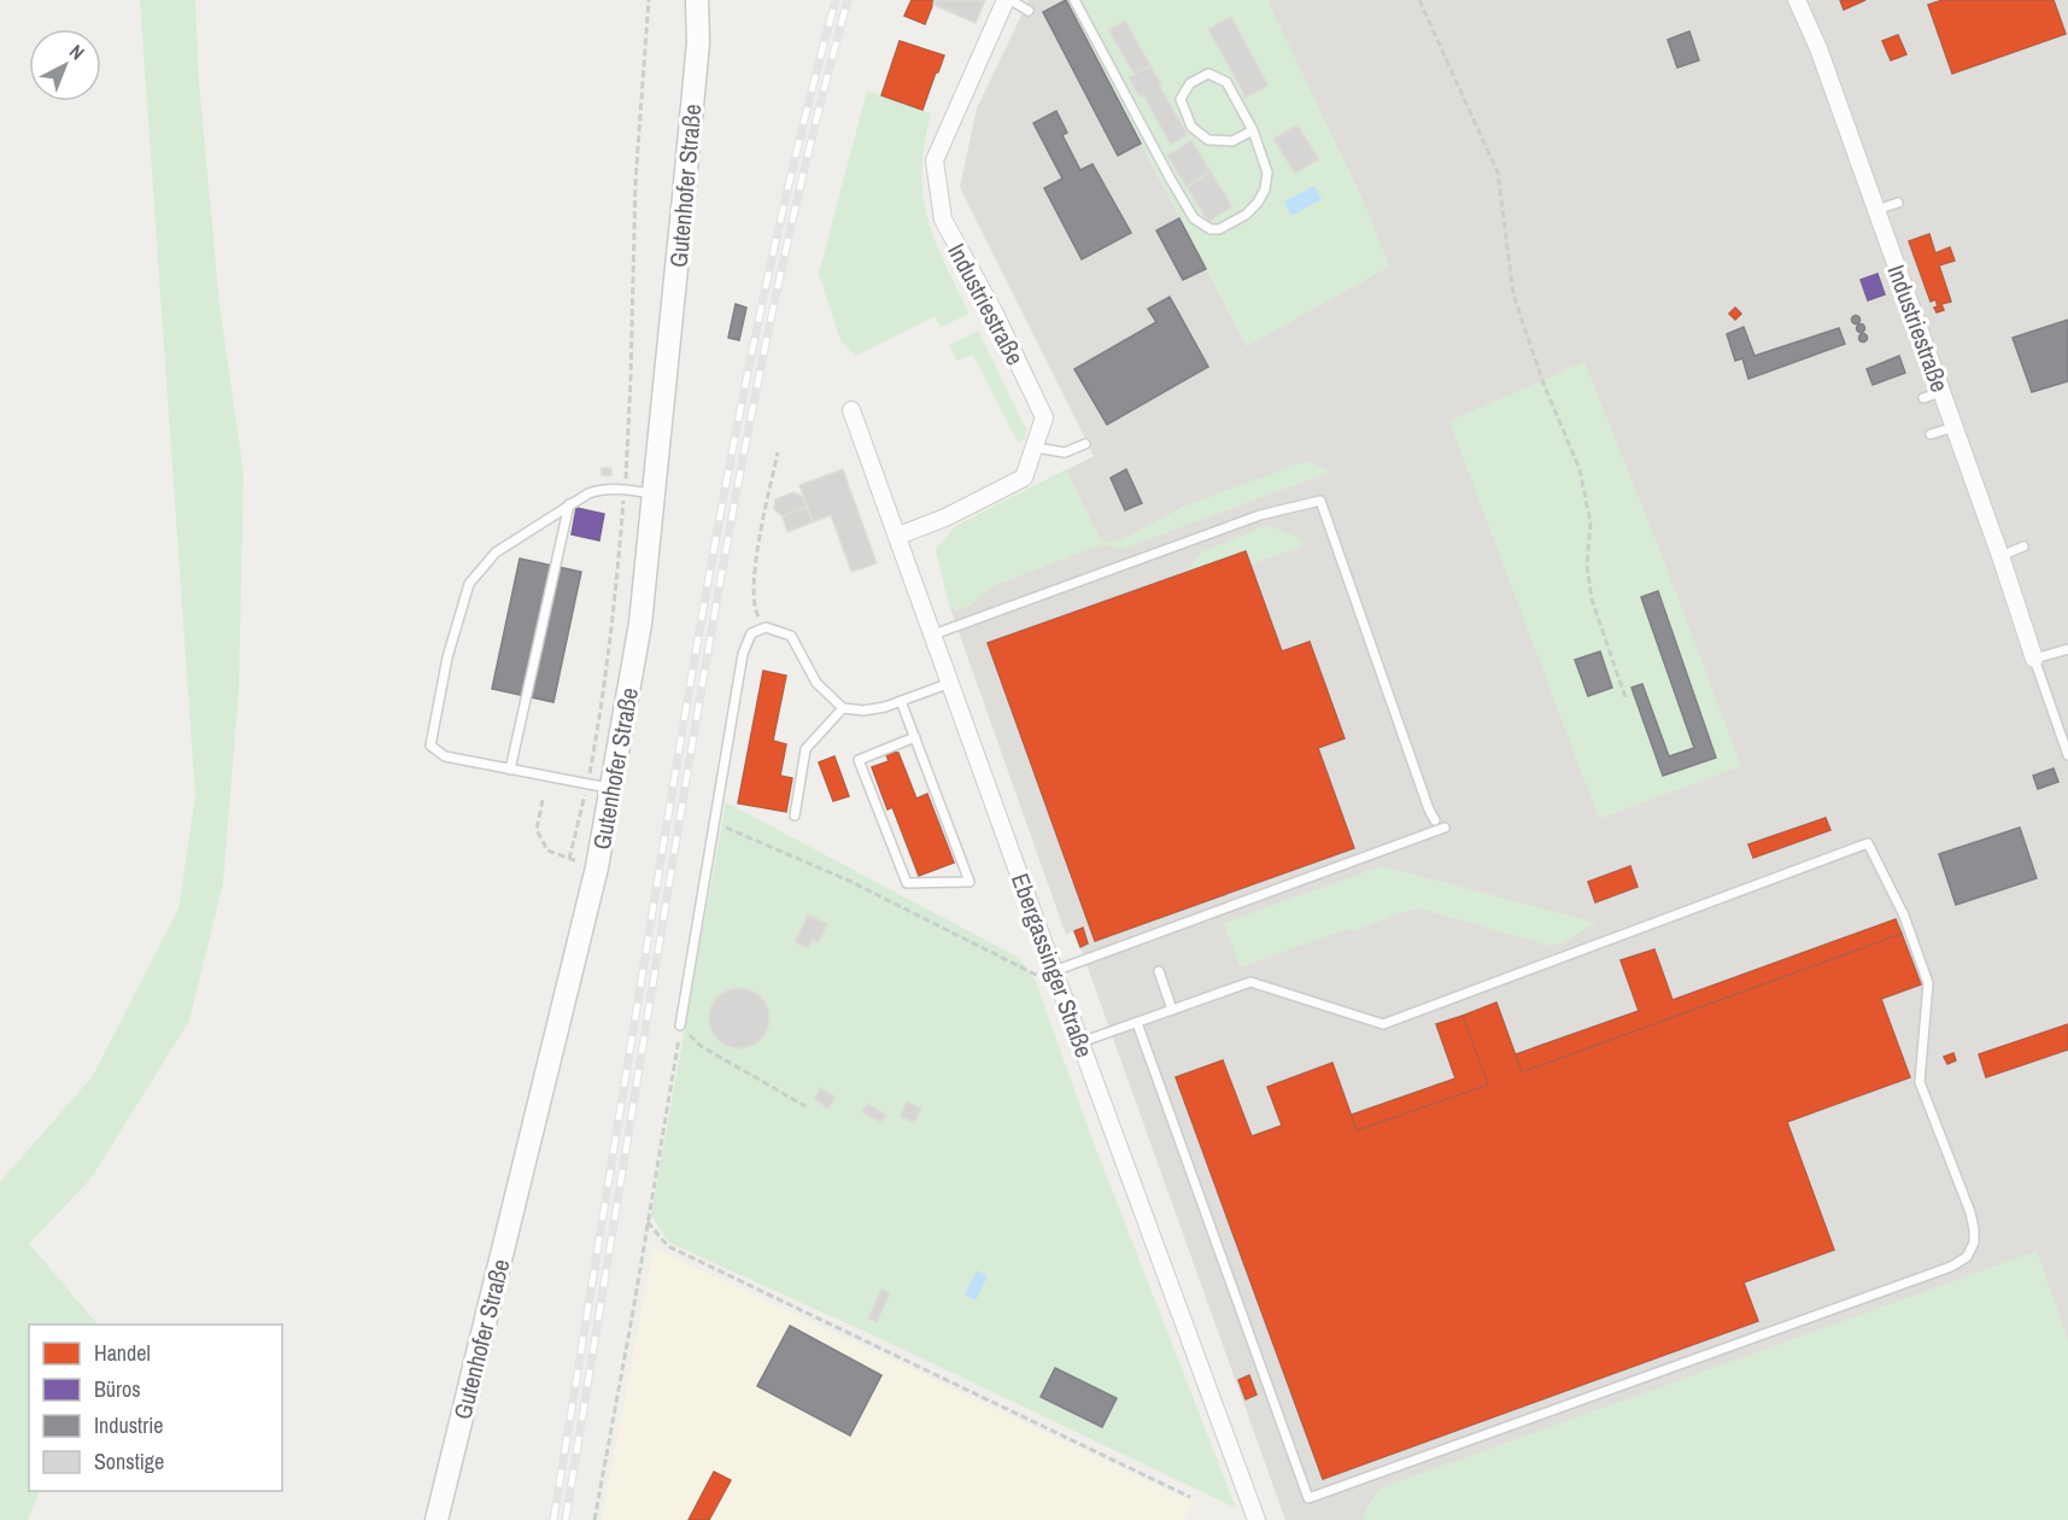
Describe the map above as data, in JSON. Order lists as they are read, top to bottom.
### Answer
{
  "streets": {
    "street": ["Gutenhofer Straße", "Industriestraße", "Ebergassinger Straße"]
  },
  "crossings": [
    ["Industriestraße", "Ebergassinger Straße"]
  ],
  "legend": [
    "Handel",
    "Büros",
    "Industrie",
    "Sonstige"
  ],
  "north": "top right"
}
